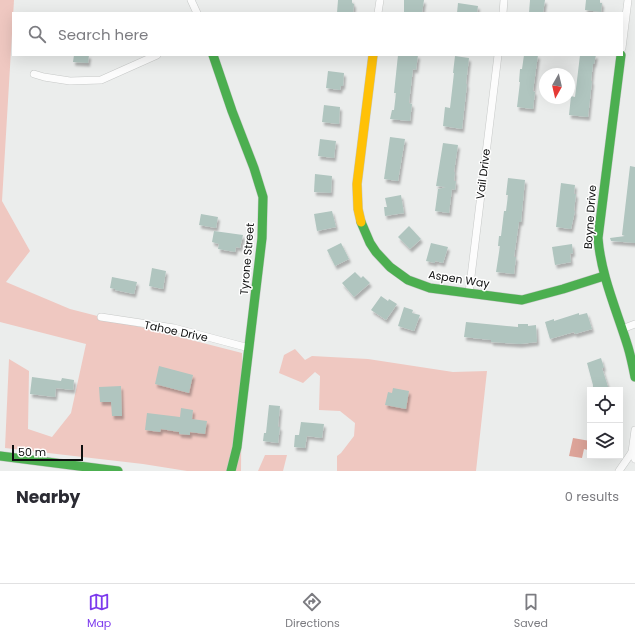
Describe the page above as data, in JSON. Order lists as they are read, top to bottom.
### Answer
{
  "streets": {
    "street": [
      "Vail Drive",
      "Boyne Drive",
      "Tyrone Street",
      "Aspen Way",
      "Tahoe Drive"
    ]
  },
  "crossings": [
    ["Vail Drive", "Aspen Way"],
    ["Boyne Drive", "Aspen Way"],
    ["Tyrone Street", "Tahoe Drive"]
  ],
  "scale_bar": "50 m",
  "north": "bottom",
  "page": {
    "search": "Search here",
    "scale": "50 m",
    "heading": ["Nearby", "0 results"],
    "nav": ["Map", "Directions", "Saved"]
  }
}
